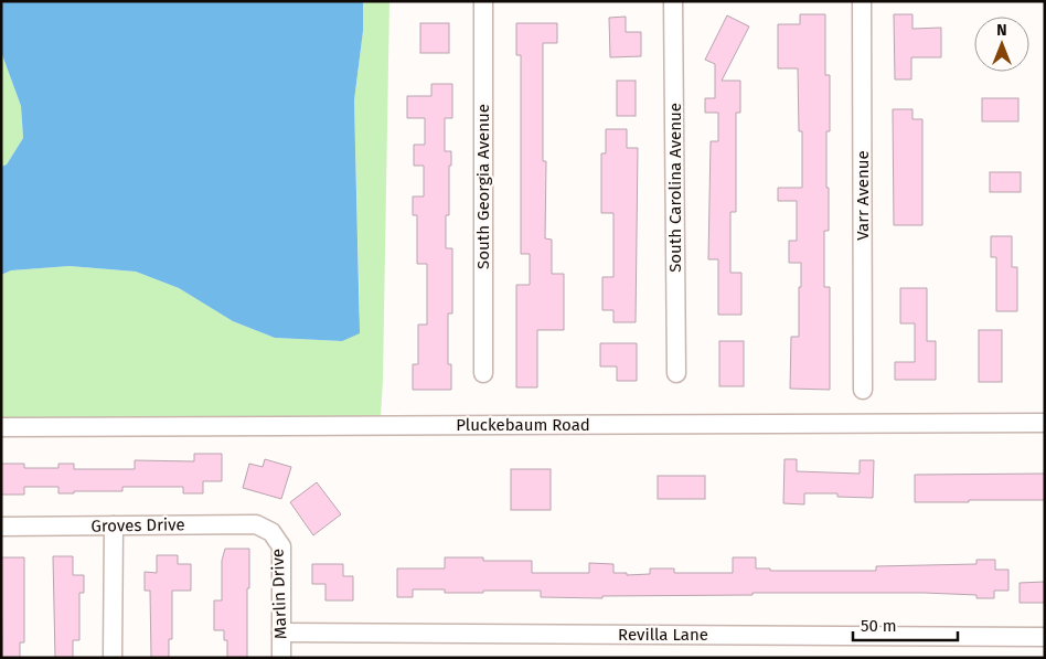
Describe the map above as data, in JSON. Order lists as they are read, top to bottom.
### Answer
{
  "streets": {
    "street": [
      "South Georgia Avenue",
      "South Carolina Avenue",
      "Varr Avenue",
      "Pluckebaum Road",
      "Groves Drive",
      "Marlin Drive",
      "Revilla Lane"
    ]
  },
  "crossings": [
    ["Groves Drive", "Marlin Drive"],
    ["Marlin Drive", "Revilla Lane"]
  ],
  "scale_bar": "50 m",
  "north": "top"
}
